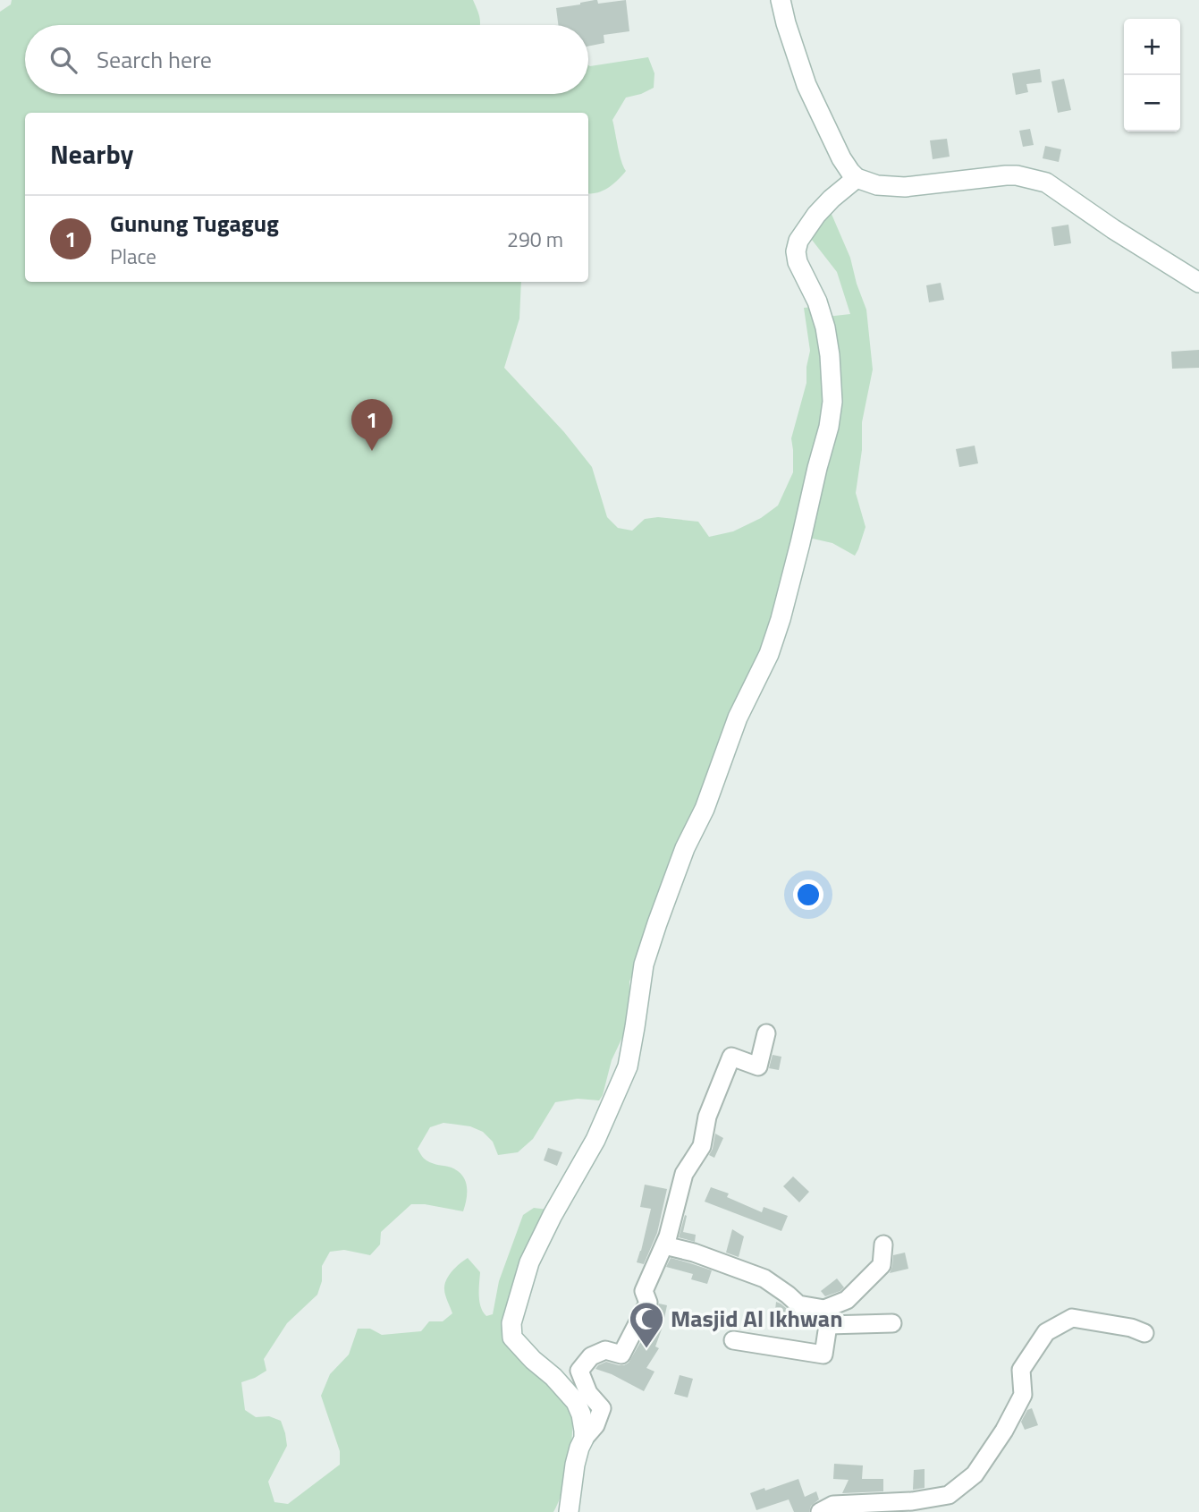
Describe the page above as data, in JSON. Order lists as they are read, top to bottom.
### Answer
{
  "places": {
    "mosque": ["Masjid Al Ikhwan"]
  },
  "page": {
    "map_buttons": ["+", "−"],
    "search": "Search here",
    "heading": "Nearby",
    "list": [
      {
        "mark": "1",
        "name": "Gunung Tugagug",
        "note": "Place",
        "value": "290 m"
      }
    ],
    "pins": "1"
  }
}
